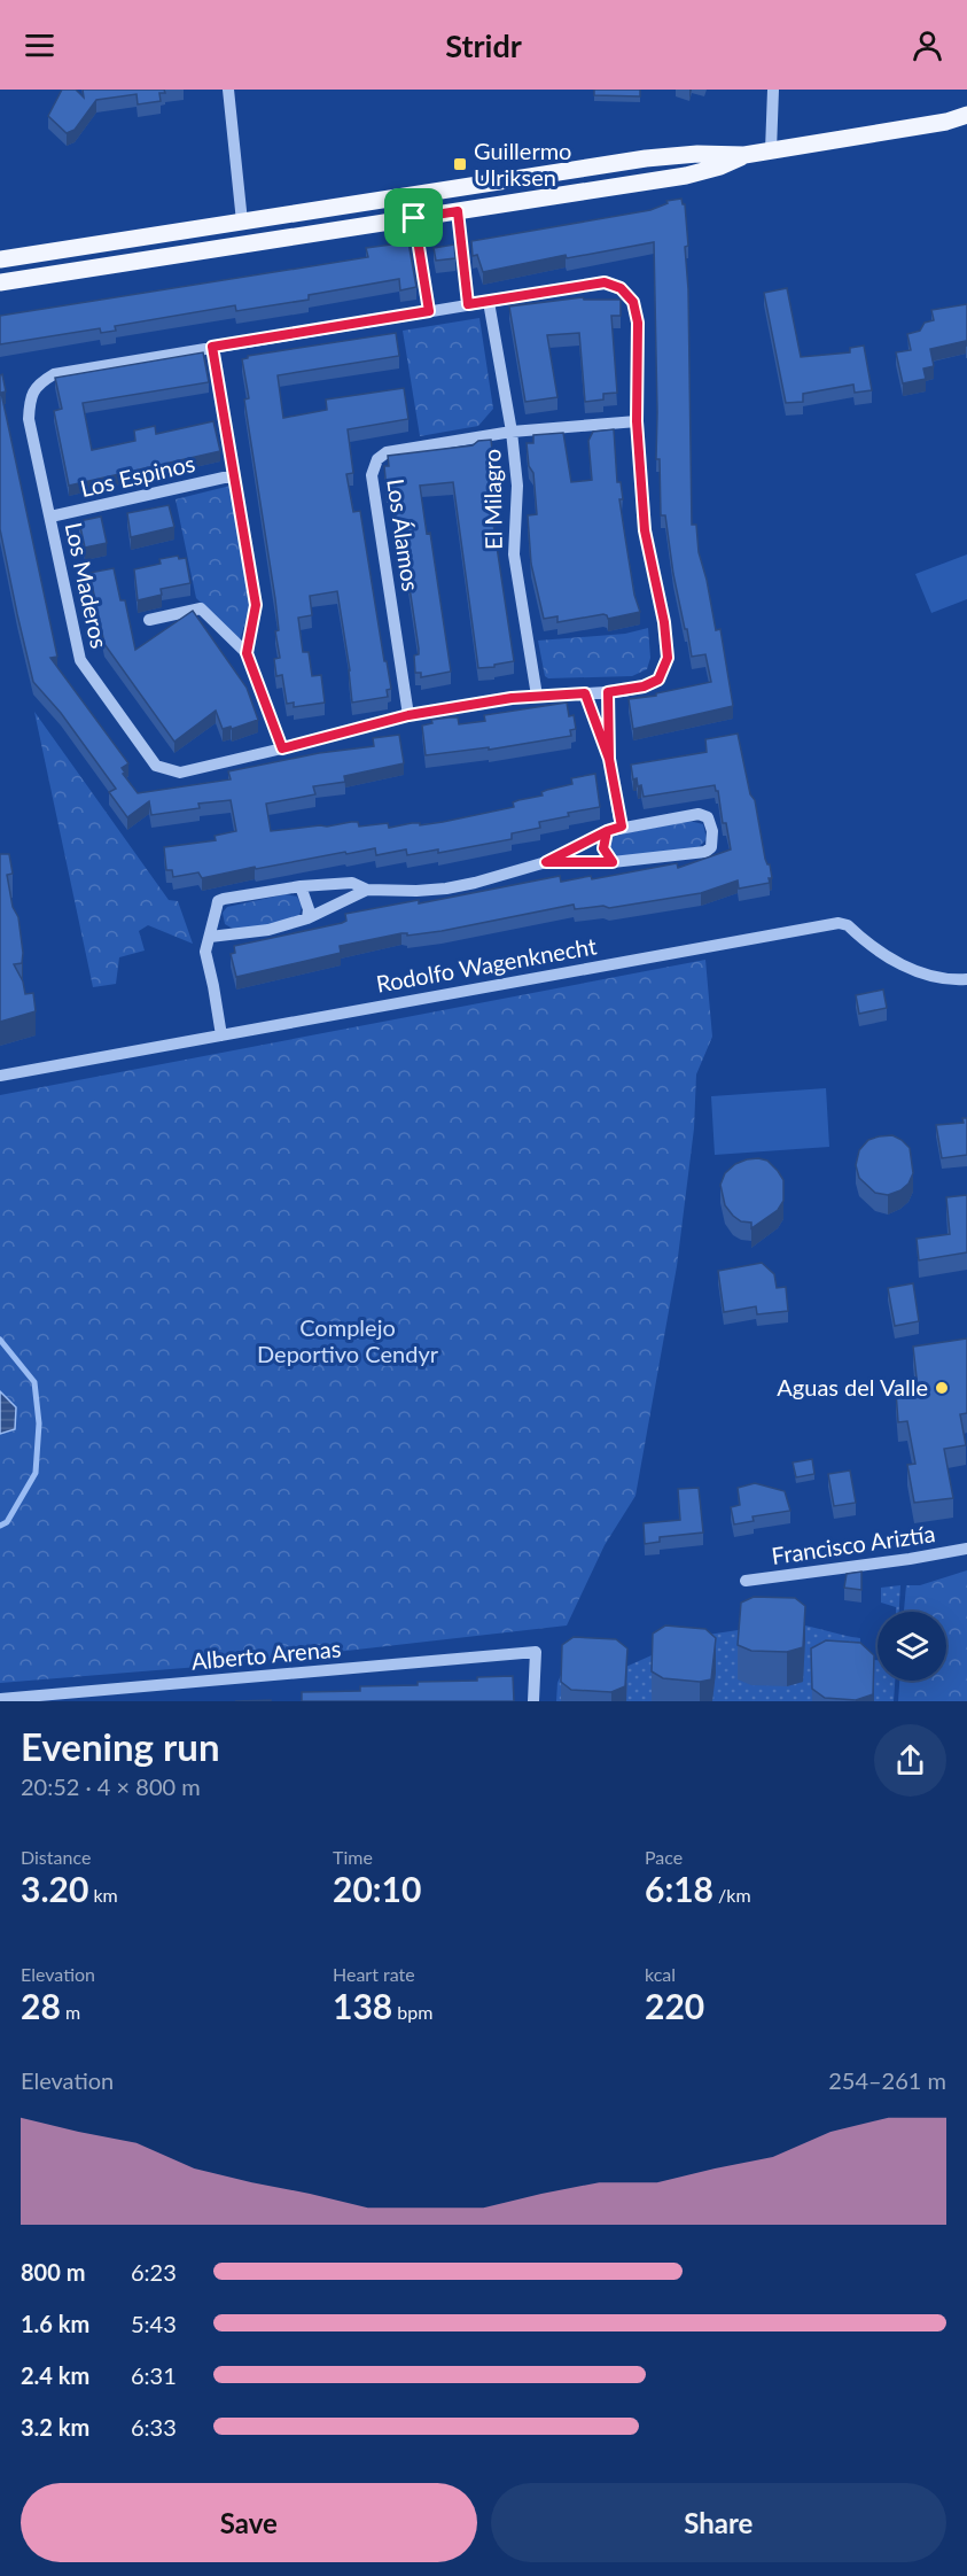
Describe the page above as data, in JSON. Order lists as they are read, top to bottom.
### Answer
{
  "streets": {
    "street": [
      "Los Espinos",
      "El Milagro",
      "Los Álamos",
      "Los Maderos",
      "Rodolfo Wagenknecht",
      "Francisco Ariztía",
      "Alberto Arenas"
    ]
  },
  "crossings": [
    ["Los Espinos", "Los Maderos"],
    ["El Milagro", "Los Álamos"],
    ["El Milagro", "Los Maderos"],
    ["Los Álamos", "Los Maderos"]
  ],
  "parks": ["Complejo Deportivo Cendyr"],
  "places": {
    "transit": ["Guillermo Ulriksen"],
    "other": ["Aguas del Valle"]
  },
  "page": {
    "header": "Stridr",
    "heading": ["Evening run", "20:52 · 4 × 800 m"],
    "stats": [
      ["Distance", "3.20 km"],
      ["Time", "20:10"],
      ["Pace", "6:18 /km"],
      ["Elevation", "28 m"],
      ["Heart rate", "138 bpm"],
      ["kcal", "220"]
    ],
    "chart": ["Elevation", "254–261 m"],
    "list": [
      {
        "name": "800 m",
        "note": "6:23"
      },
      {
        "name": "1.6 km",
        "note": "5:43"
      },
      {
        "name": "2.4 km",
        "note": "6:31"
      },
      {
        "name": "3.2 km",
        "note": "6:33"
      }
    ],
    "buttons": ["Save", "Share"]
  }
}
